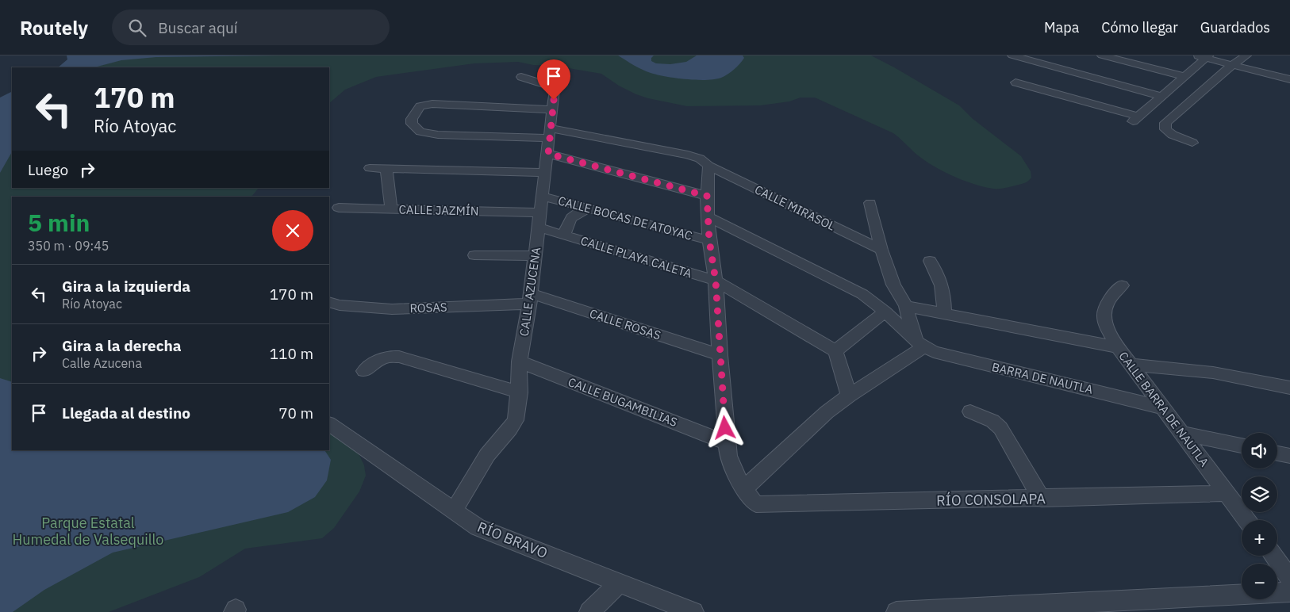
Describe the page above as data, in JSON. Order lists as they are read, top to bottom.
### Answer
{
  "streets": {
    "street": [
      "CALLE MIRASOL",
      "CALLE JAZMÍN",
      "CALLE BOCAS DE ATOYAC",
      "CALLE PLAYA CALETA",
      "CALLE AZUCENA",
      "ROSAS",
      "CALLE ROSAS",
      "BARRA DE NAUTLA",
      "CALLE BUGAMBILIAS",
      "CALLE BARRA DE NAUTLA",
      "RÍO CONSOLAPA",
      "RÍO BRAVO"
    ]
  },
  "crossings": [
    ["CALLE MIRASOL", "CALLE AZUCENA"],
    ["CALLE JAZMÍN", "CALLE AZUCENA"],
    ["CALLE BOCAS DE ATOYAC", "CALLE AZUCENA"],
    ["CALLE PLAYA CALETA", "CALLE AZUCENA"],
    ["CALLE AZUCENA", "ROSAS"],
    ["CALLE AZUCENA", "CALLE ROSAS"],
    ["CALLE AZUCENA", "CALLE BUGAMBILIAS"],
    ["CALLE AZUCENA", "RÍO BRAVO"],
    ["ROSAS", "CALLE ROSAS"],
    ["BARRA DE NAUTLA", "CALLE BARRA DE NAUTLA"],
    ["CALLE BARRA DE NAUTLA", "RÍO CONSOLAPA"]
  ],
  "parks": ["Parque Estatal Humedal de Valsequillo"],
  "page": {
    "header": "Routely",
    "search": "Buscar aquí",
    "nav": ["Mapa", "Cómo llegar", "Guardados"],
    "turn": ["170 m", "Río Atoyac"],
    "then": "Luego",
    "heading": ["5 min", "350 m · 09:45"],
    "list": [
      {
        "name": "Gira a la izquierda",
        "note": "Río Atoyac",
        "value": "170 m"
      },
      {
        "name": "Gira a la derecha",
        "note": "Calle Azucena",
        "value": "110 m"
      },
      {
        "name": "Llegada al destino",
        "value": "70 m"
      }
    ],
    "map_buttons": ["+", "−"]
  }
}
